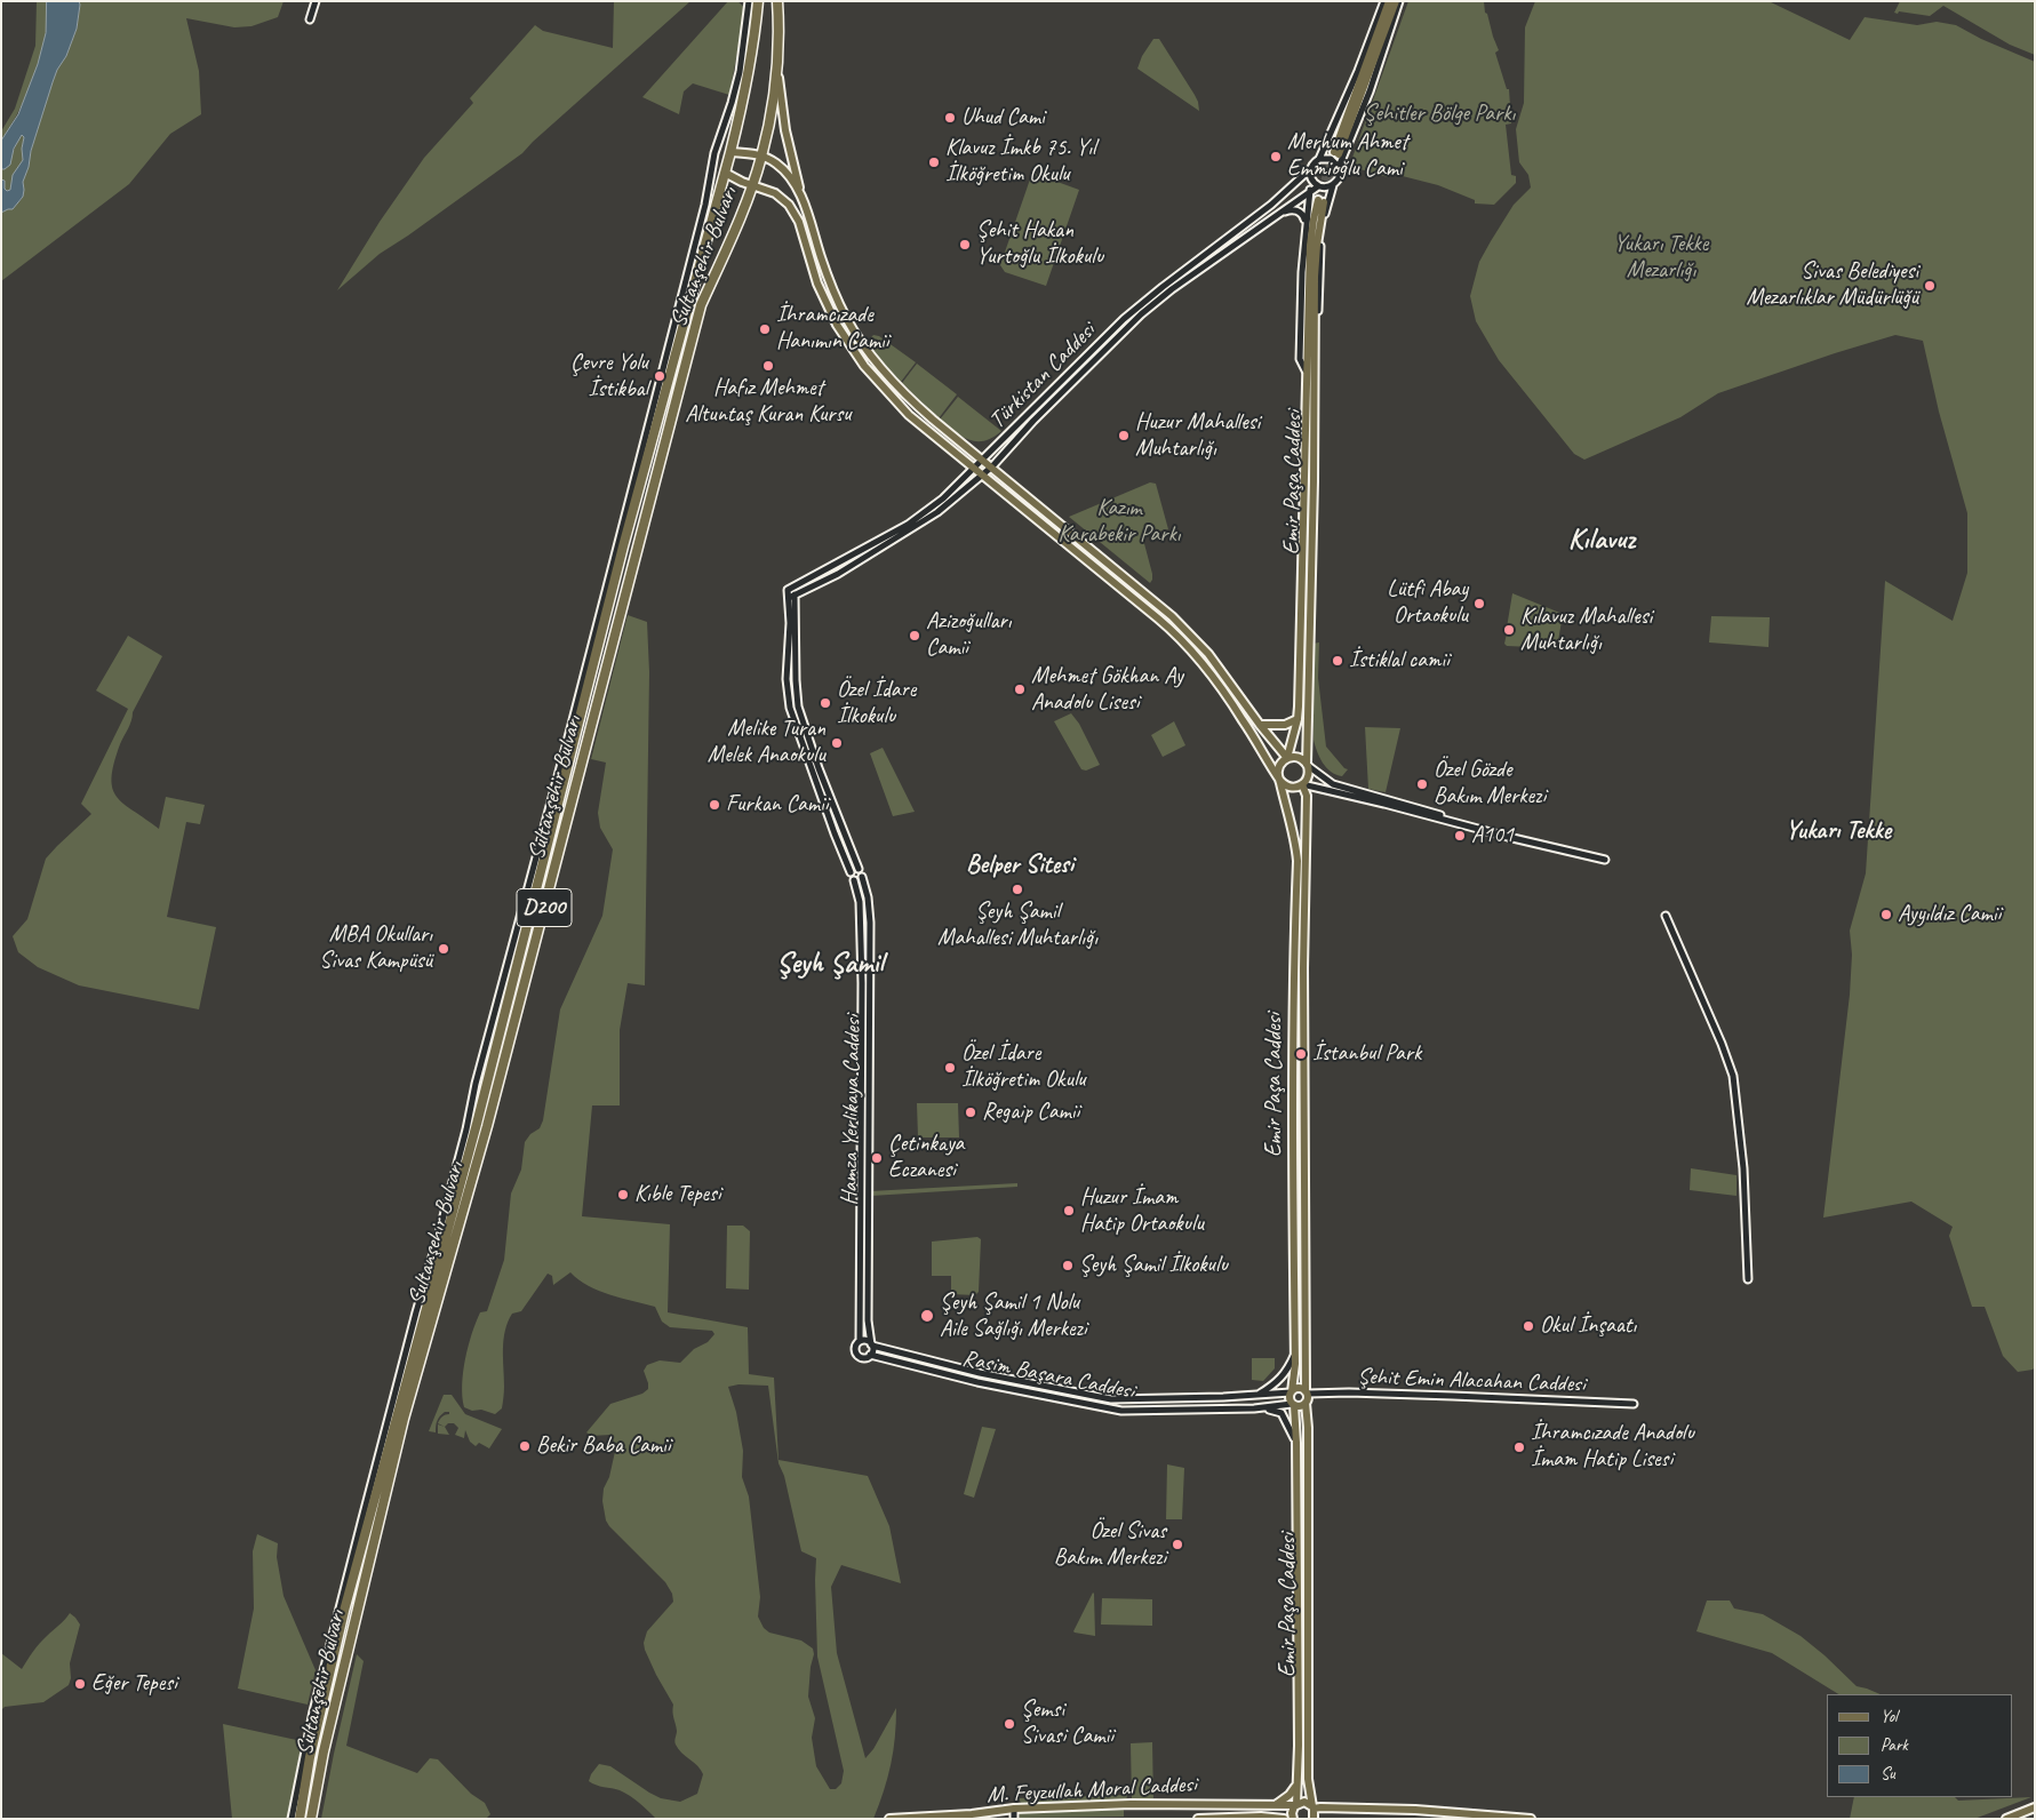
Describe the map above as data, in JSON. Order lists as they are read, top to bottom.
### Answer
{
  "streets": {
    "highway": ["Sultanşehir Bulvarı", "D200"],
    "main road": ["Emir Paşa Caddesi", "M. Feyzullah Moral Caddesi"],
    "street": [
      "Türkistan Caddesi",
      "Hamza Yerlikaya Caddesi",
      "Rasim Başara Caddesi",
      "Şehit Emin Alacahan Caddesi"
    ]
  },
  "crossings": [
    ["Emir Paşa Caddesi", "Rasim Başara Caddesi"],
    ["Emir Paşa Caddesi", "Şehit Emin Alacahan Caddesi"],
    ["Emir Paşa Caddesi", "M. Feyzullah Moral Caddesi"],
    ["Hamza Yerlikaya Caddesi", "Rasim Başara Caddesi"],
    ["Rasim Başara Caddesi", "Şehit Emin Alacahan Caddesi"]
  ],
  "districts": [
    "Kılavuz",
    "Yukarı Tekke",
    "Belper Sitesi",
    "Şeyh Şamil"
  ],
  "parks": ["Şehitler Bölge Parkı", "Yukarı Tekke Mezarlığı", "Kazım Karabekir Parkı"],
  "places": [
    "Uhud Cami",
    "Merhum Ahmet Emmioğlu Cami",
    "Klavuz İmkb 75. Yıl İlköğretim Okulu",
    "Şehit Hakan Yurtoğlu İlkokulu",
    "Sivas Belediyesi Mezarlıklar Müdürlüğü",
    "İhramcızade Hanımın Camii",
    "Hafız Mehmet Altuntaş Kuran Kursu",
    "Çevre Yolu İstikbal",
    "Huzur Mahallesi Muhtarlığı",
    "Lütfi Abay Ortaokulu",
    "Kılavuz Mahallesi Muhtarlığı",
    "Azizoğulları Camii",
    "İstiklal camii",
    "Mehmet Gökhan Ay Anadolu Lisesi",
    "Özel İdare İlkokulu",
    "Melike Turan Melek Anaokulu",
    "Özel Gözde Bakım Merkezi",
    "Furkan Camii",
    "A101",
    "Şeyh Şamil Mahallesi Muhtarlığı",
    "Ayyıldız Camii",
    "MBA Okulları Sivas Kampüsü",
    "İstanbul Park",
    "Özel İdare İlköğretim Okulu",
    "Regaip Camii",
    "Çetinkaya Eczanesi",
    "Kıble Tepesi",
    "Huzur İmam Hatip Ortaokulu",
    "Şeyh Şamil İlkokulu",
    "Şeyh Şamil 1 Nolu Aile Sağlığı Merkezi",
    "Okul İnşaatı",
    "Bekir Baba Camii",
    "İhramcızade Anadolu İmam Hatip Lisesi",
    "Özel Sivas Bakım Merkezi",
    "Eğer Tepesi",
    "Şemsi Sivasi Camii"
  ],
  "legend": ["Yol", "Park", "Su"]
}
